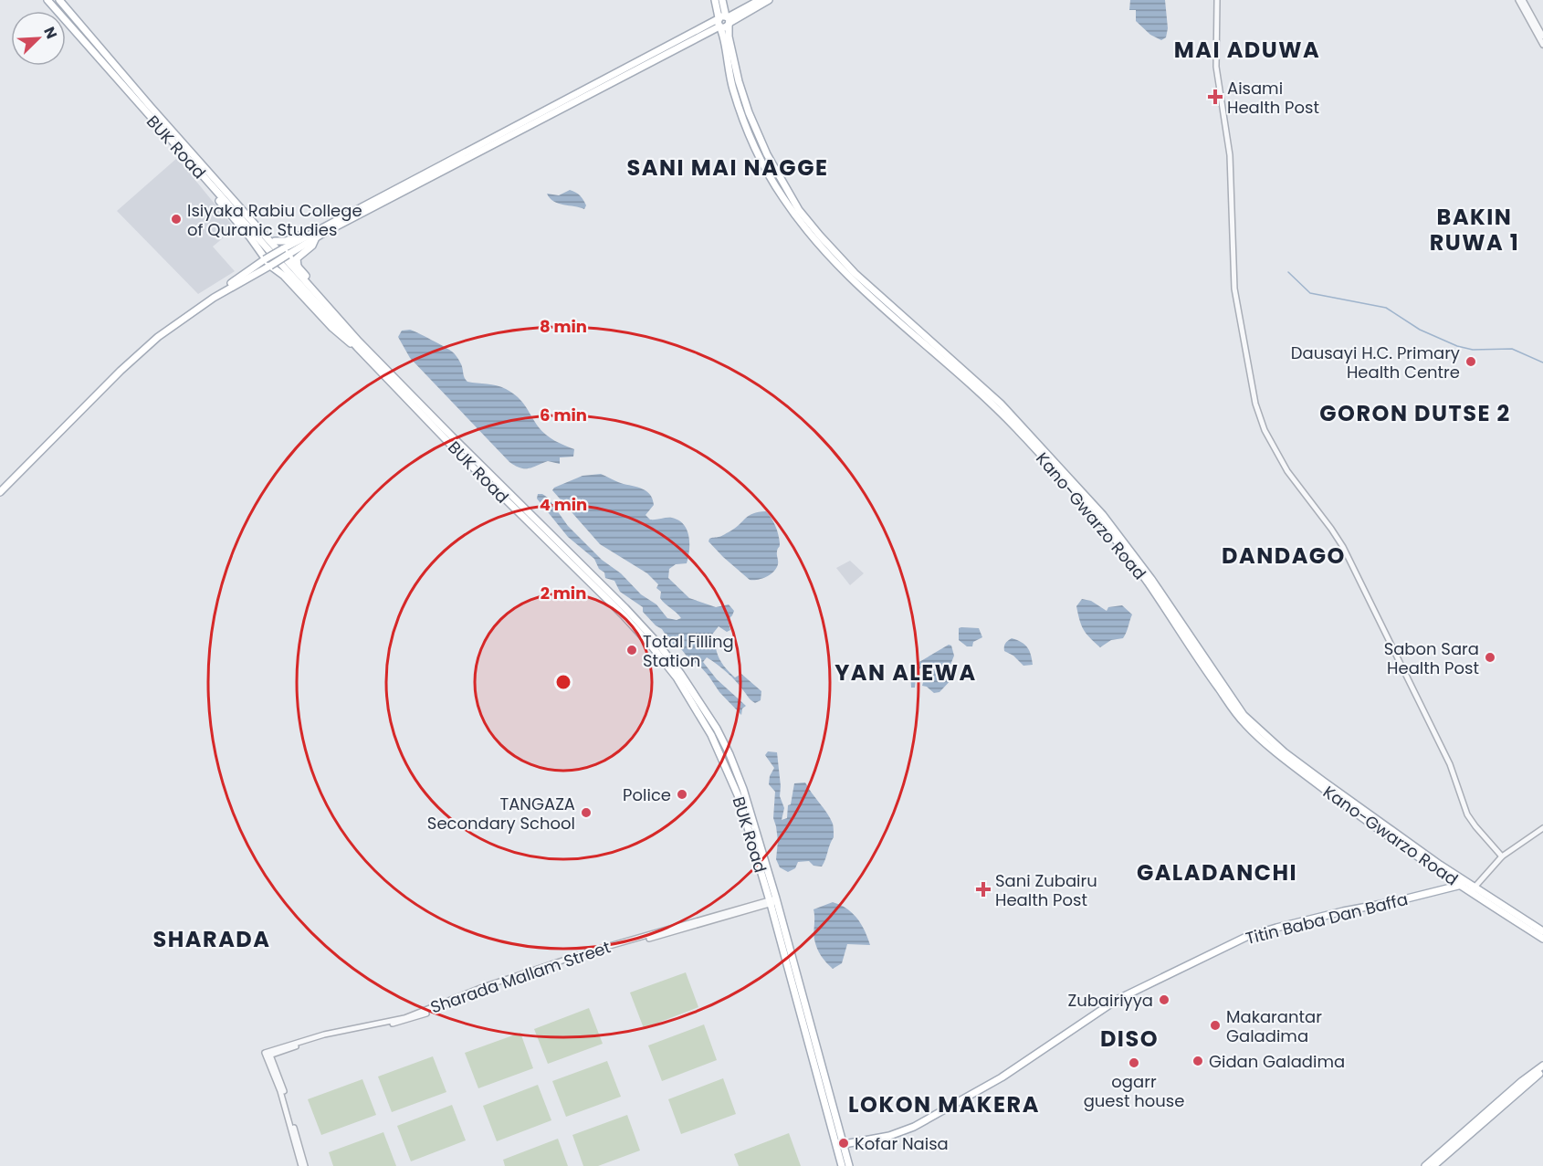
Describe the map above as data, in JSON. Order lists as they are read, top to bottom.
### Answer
{
  "streets": {
    "main road": ["BUK Road", "Kano-Gwarzo Road", "Titin Baba Dan Baffa"],
    "street": ["Sharada Mallam Street"]
  },
  "crossings": [
    ["BUK Road", "Titin Baba Dan Baffa"],
    ["BUK Road", "Sharada Mallam Street"],
    ["Kano-Gwarzo Road", "Titin Baba Dan Baffa"]
  ],
  "districts": [
    "MAI ADUWA",
    "SANI MAI NAGGE",
    "BAKIN RUWA 1",
    "GORON DUTSE 2",
    "DANDAGO",
    "YAN ALEWA",
    "GALADANCHI",
    "SHARADA",
    "DISO",
    "LOKON MAKERA"
  ],
  "places": {
    "health": ["Aisami Health Post", "Sani Zubairu Health Post"],
    "other": [
      "Isiyaka Rabiu College of Quranic Studies",
      "Dausayi H.C. Primary Health Centre",
      "Total Filling Station",
      "Sabon Sara Health Post",
      "Police",
      "TANGAZA Secondary School",
      "Zubairiyya",
      "Makarantar Galadima",
      "Gidan Galadima",
      "ogarr guest house",
      "Kofar Naisa"
    ]
  },
  "north": "top right",
  "rings": [
    "8 min",
    "6 min",
    "4 min",
    "2 min"
  ]
}
